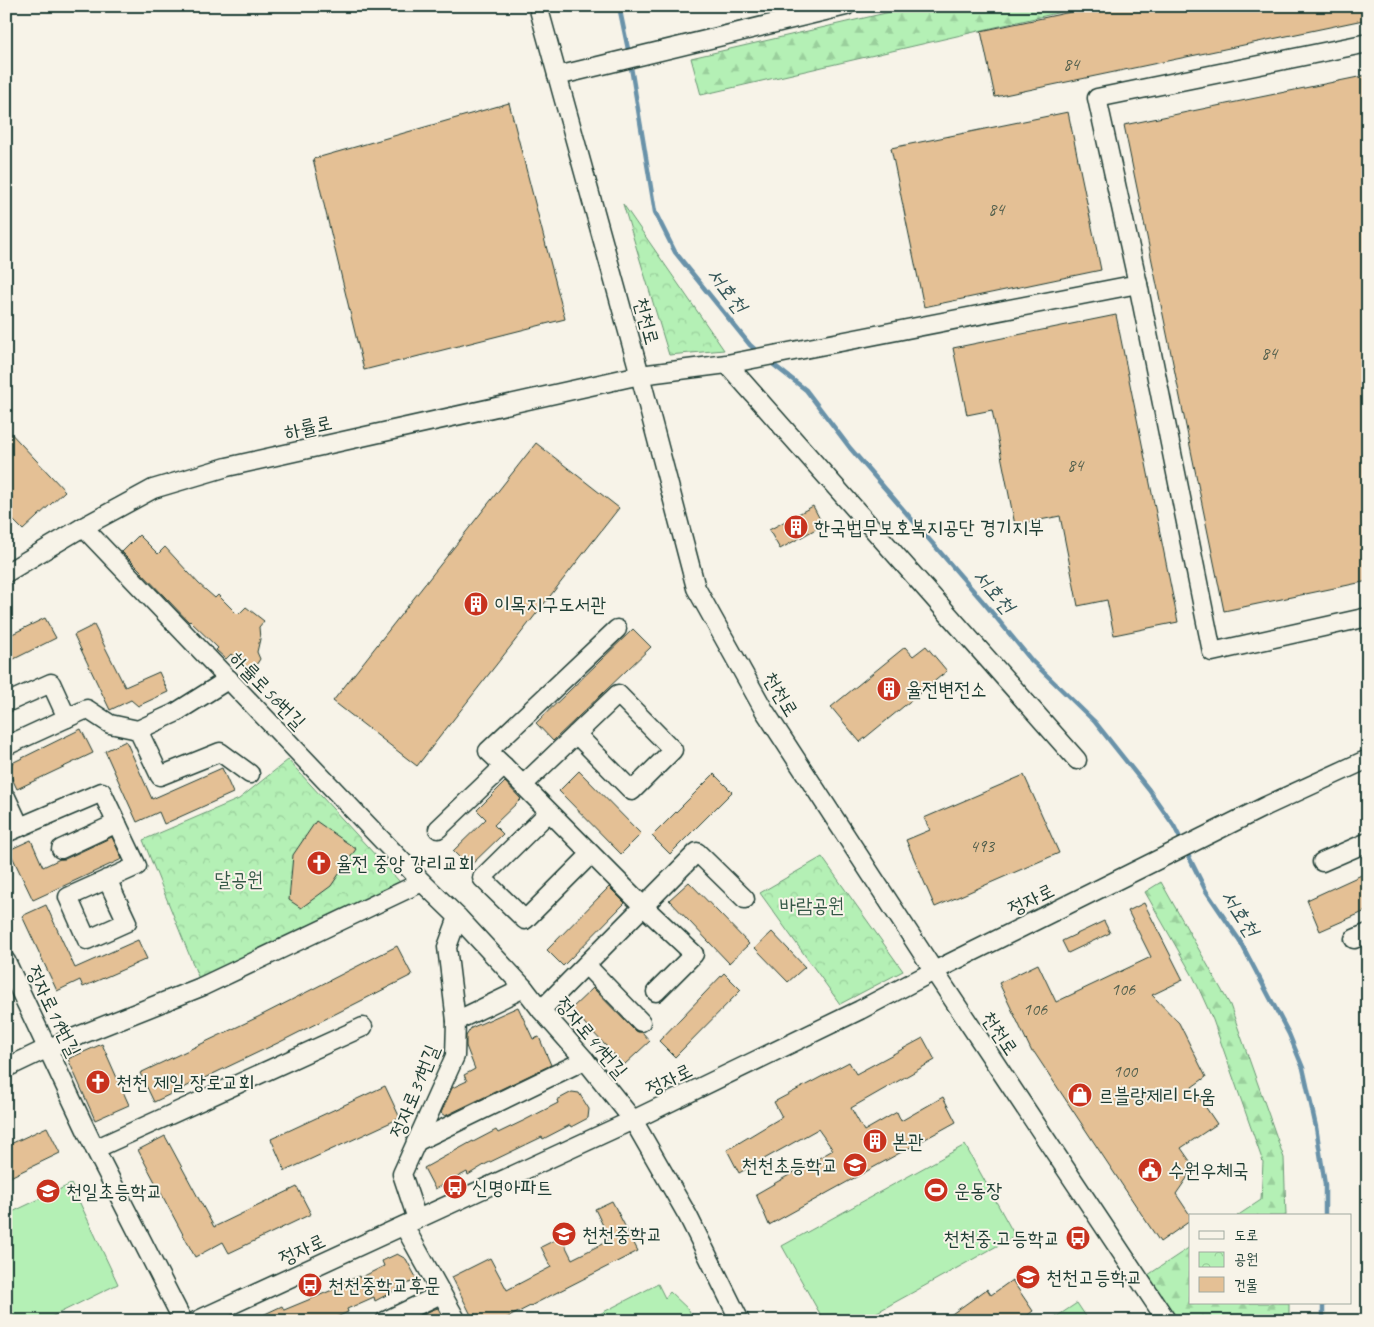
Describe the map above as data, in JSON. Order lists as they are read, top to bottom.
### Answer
{
  "streets": {
    "street": [
      "천천로",
      "하률로",
      "하률로56번길",
      "정자로",
      "정자로19번길",
      "정자로41번길",
      "정자로31번길"
    ]
  },
  "crossings": [
    ["천천로", "하률로"],
    ["천천로", "정자로"],
    ["하률로", "하률로56번길"],
    ["하률로56번길", "정자로41번길"],
    ["정자로", "정자로41번길"],
    ["정자로", "정자로31번길"],
    ["정자로41번길", "정자로31번길"]
  ],
  "water": ["서호천"],
  "parks": ["달공원", "바람공원"],
  "places": {
    "building": [
      "한국법무보호복지공단 경기지부",
      "이목지구도서관",
      "율전변전소",
      "본관"
    ],
    "church": ["율전 중앙 강리교회", "천천 제일 장로교회"],
    "shop": ["르블랑제리 다움"],
    "school or university": [
      "천천초등학교",
      "천일초등학교",
      "천천중학교",
      "천천고등학교"
    ],
    "public building": ["수원우체국"],
    "bus stop": ["신명아파트", "천천중.고등학교", "천천중학교후문"],
    "sports": ["운동장"]
  },
  "house_numbers": [
    "84",
    "84",
    "84",
    "84",
    "493",
    "106",
    "106",
    "100"
  ],
  "legend": ["도로", "공원", "건물"]
}
